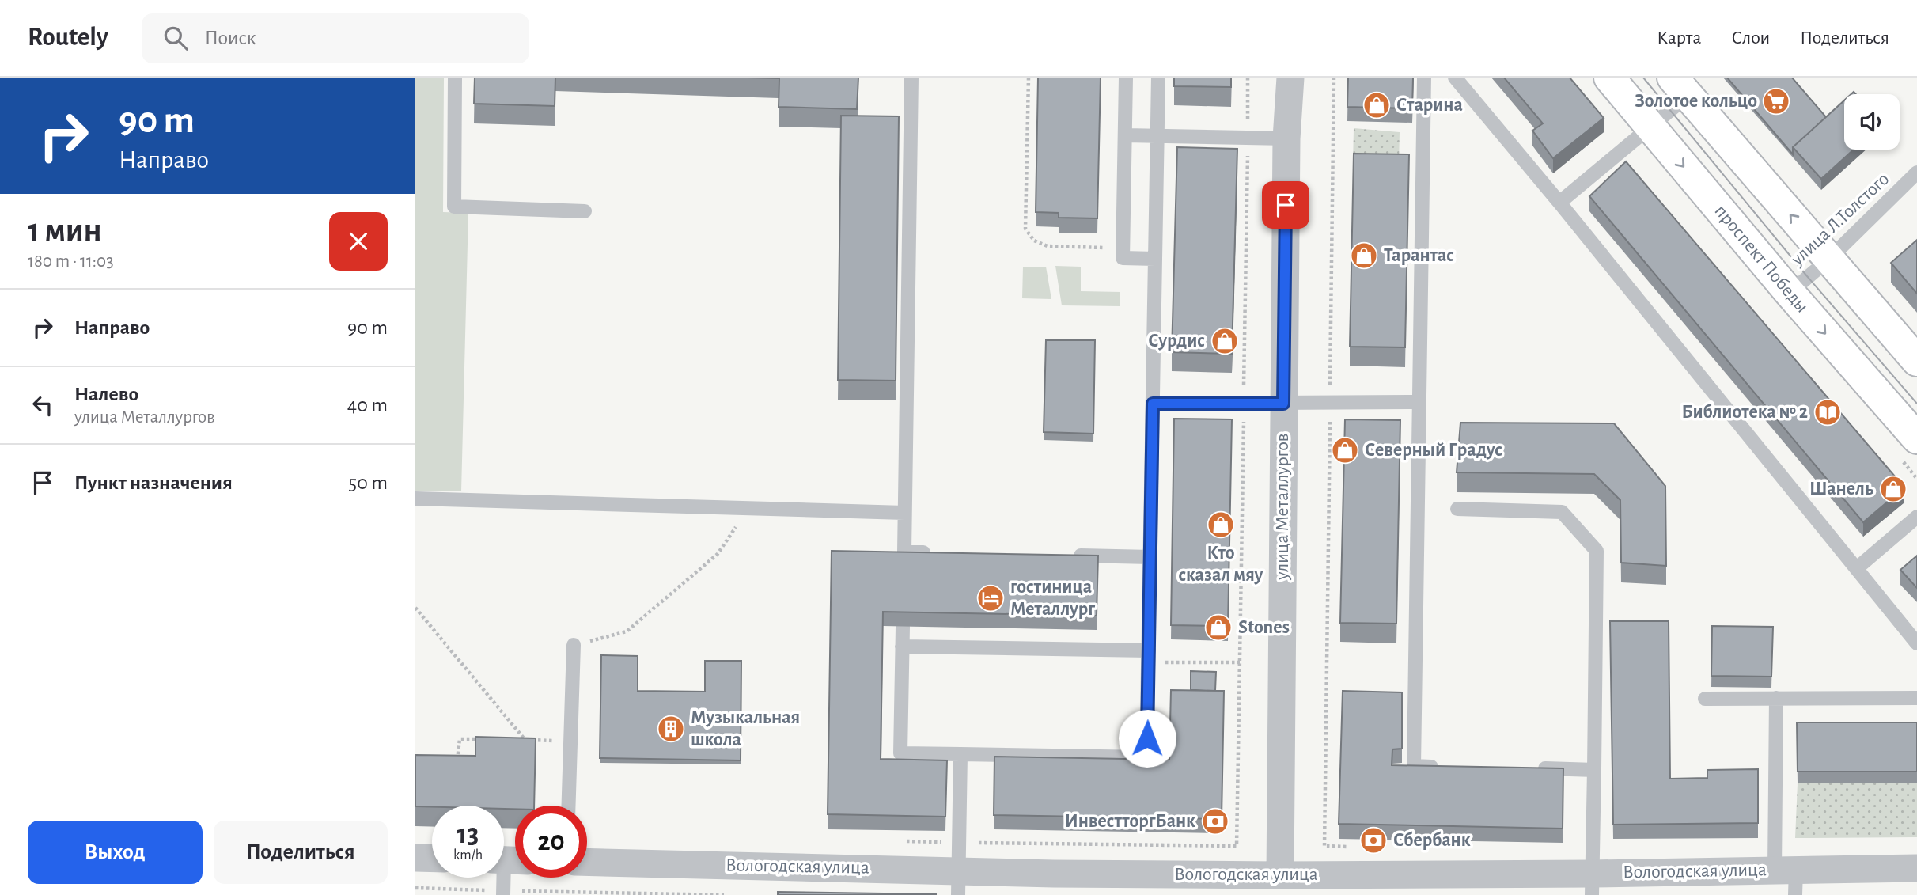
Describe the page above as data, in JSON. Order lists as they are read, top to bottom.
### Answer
{
  "streets": {
    "street": ["проспект Победы", "улица Металлургов", "Вологодская улица"],
    "lane": ["улица Л.Толстого"]
  },
  "crossings": [
    ["улица Л.Толстого", "проспект Победы"],
    ["улица Металлургов", "Вологодская улица"]
  ],
  "places": {
    "supermarket": ["Золотое кольцо"],
    "shop": [
      "Старина",
      "Тарантас",
      "Сурдис",
      "Северный Градус",
      "Шанель",
      "Кто сказал мяу",
      "Stones"
    ],
    "library": ["Библиотека № 2"],
    "hotel": ["гостиница Металлург"],
    "building": ["Музыкальная школа"],
    "bank": ["ИнвестторгБанк", "Сбербанк"]
  },
  "page": {
    "header": "Routely",
    "search": "Поиск",
    "nav": ["Карта", "Слои", "Поделиться"],
    "turn": ["90 m", "Направо"],
    "heading": ["1 мин", "180 m · 11:03"],
    "list": [
      {
        "name": "Направо",
        "value": "90 m"
      },
      {
        "name": "Налево",
        "note": "улица Металлургов",
        "value": "40 m"
      },
      {
        "name": "Пункт назначения",
        "value": "50 m"
      }
    ],
    "speed": "13 km/h",
    "limit": "20",
    "buttons": ["Выход", "Поделиться"]
  }
}
